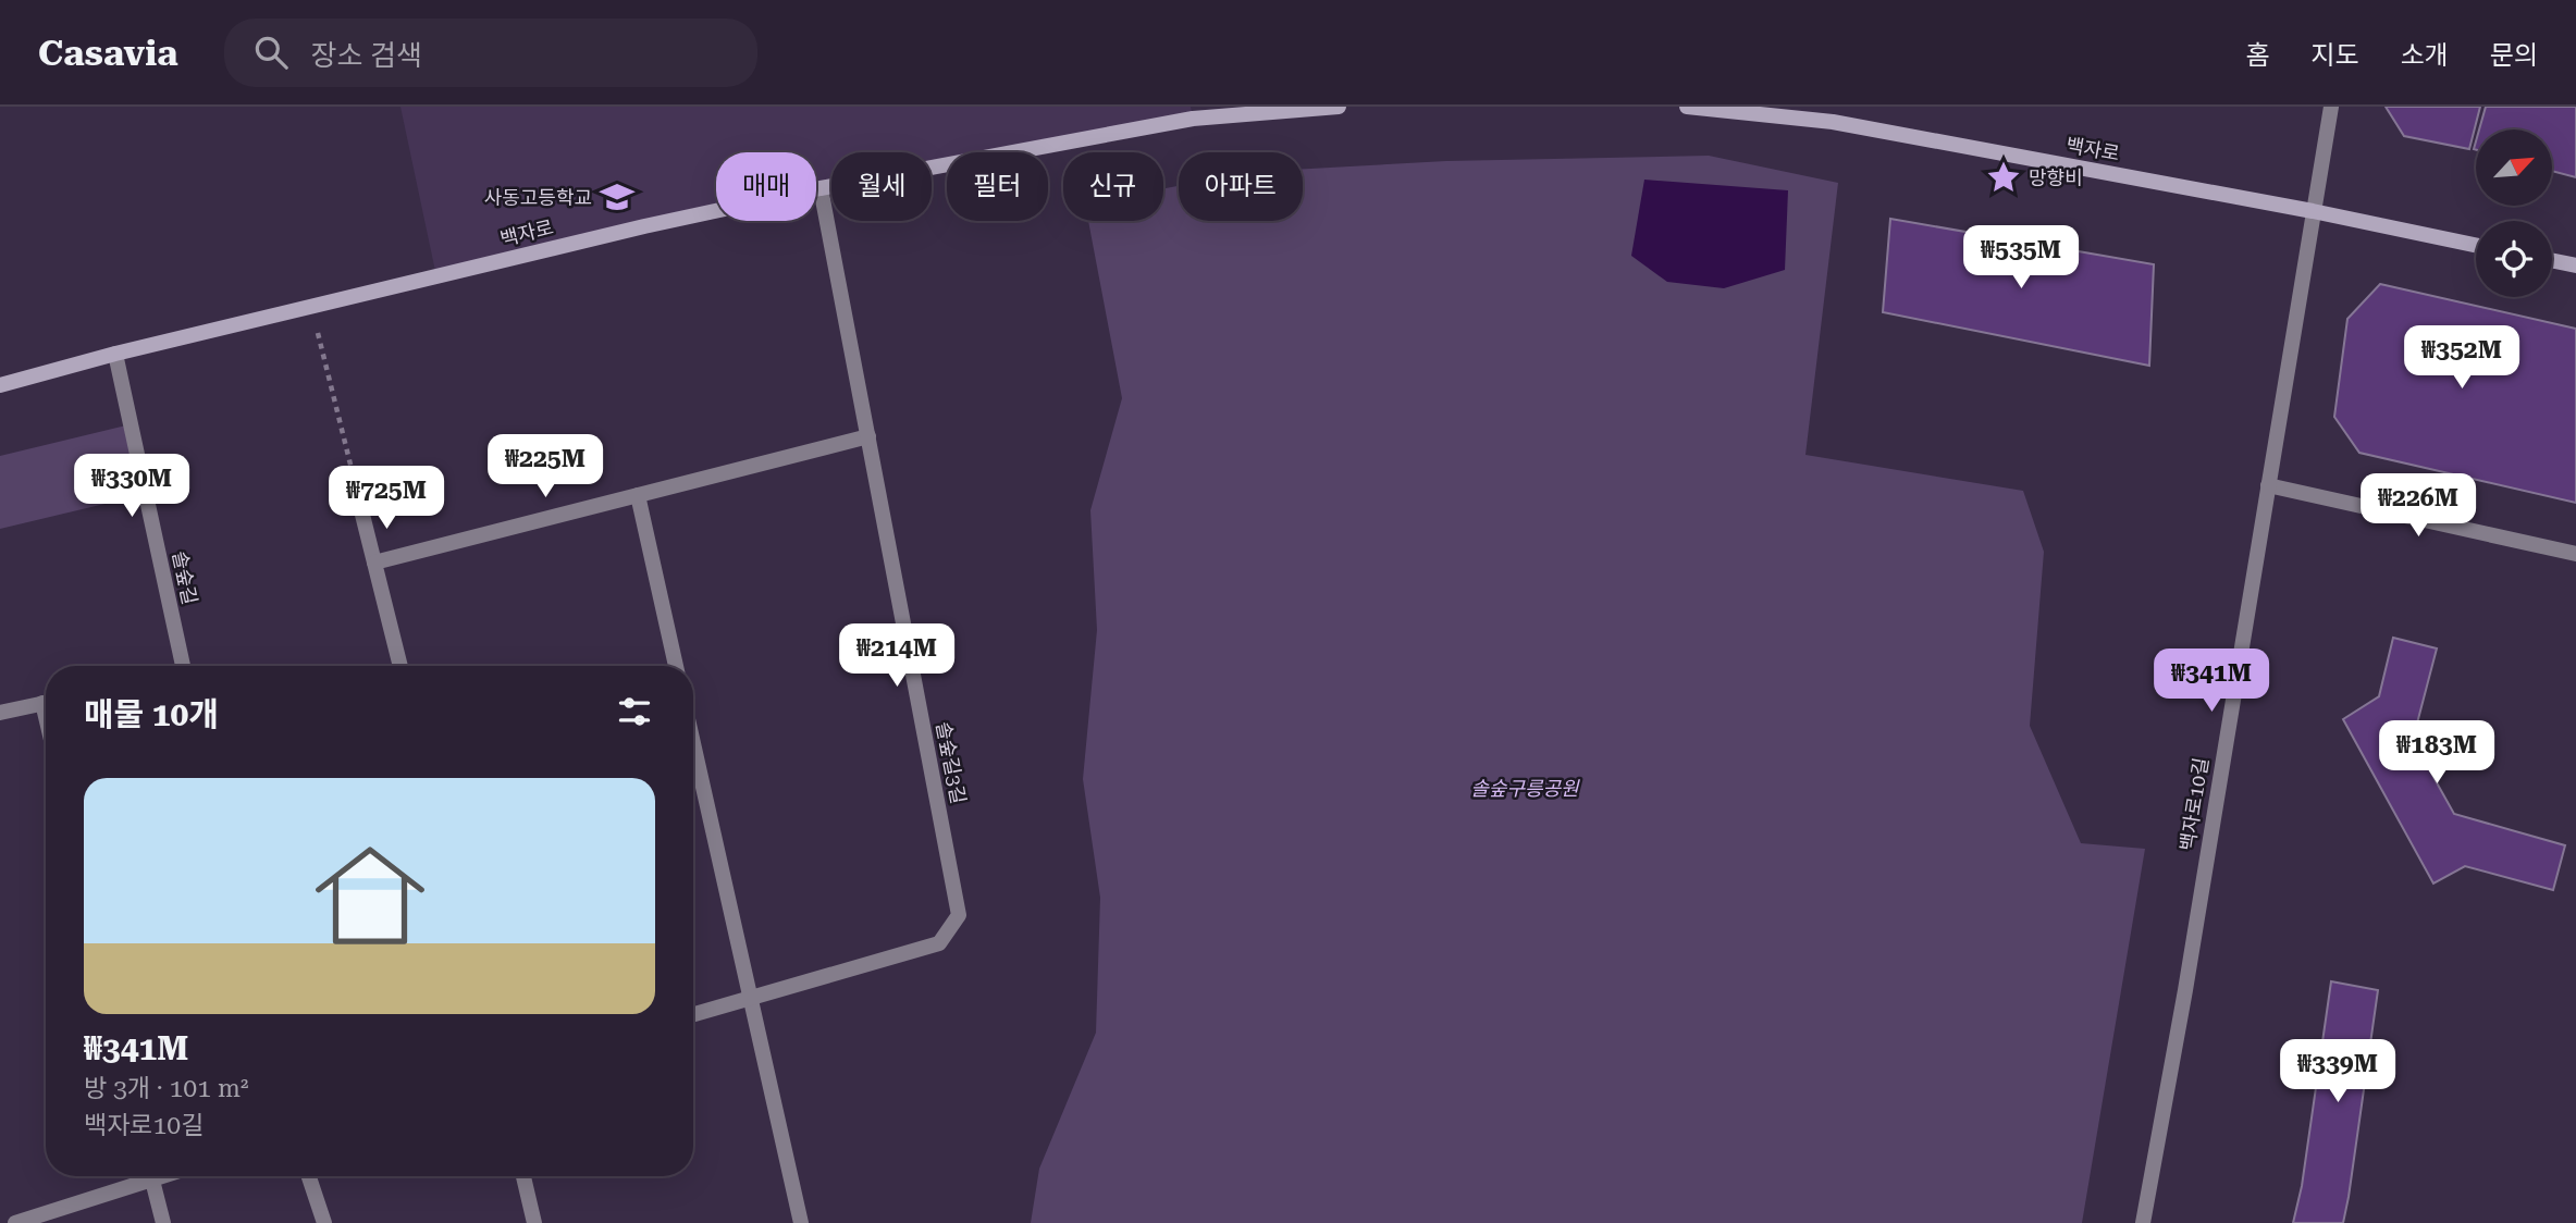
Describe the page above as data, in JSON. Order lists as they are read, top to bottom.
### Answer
{
  "streets": {
    "street": [
      "백자로",
      "솔숲길",
      "솔숲길3길",
      "백자로10길"
    ]
  },
  "crossings": [
    ["백자로", "솔숲길"],
    ["백자로", "솔숲길3길"],
    ["백자로", "백자로10길"]
  ],
  "parks": ["솔숲구릉공원"],
  "places": {
    "place": ["망향비"],
    "school or university": ["사동고등학교"]
  },
  "north": "top right",
  "page": {
    "header": "Casavia",
    "search": "장소 검색",
    "nav": [
      "홈",
      "지도",
      "소개",
      "문의"
    ],
    "chip": [
      "매매",
      "월세",
      "필터",
      "신규",
      "아파트"
    ],
    "price": [
      "₩535M",
      "₩352M",
      "₩225M",
      "₩330M",
      "₩725M",
      "₩226M",
      "₩214M",
      "₩341M",
      "₩183M",
      "₩339M"
    ],
    "heading": "매물 10개",
    "list": [
      {
        "name": "₩341M",
        "note": "방 3개 · 101 m² · 백자로10길"
      }
    ]
  }
}
